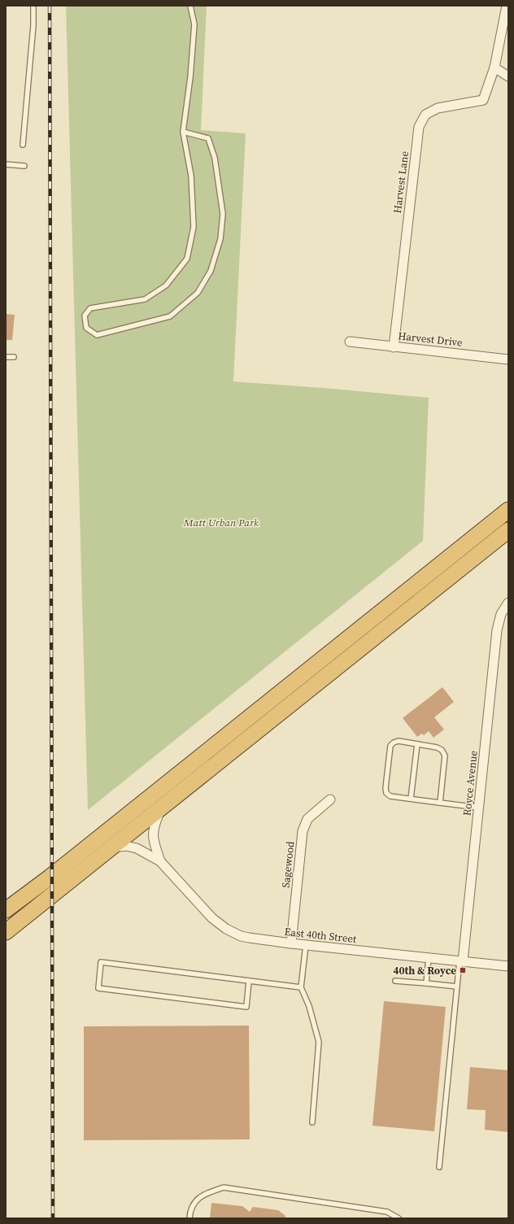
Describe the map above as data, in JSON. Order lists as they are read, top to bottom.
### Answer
{
  "streets": {
    "street": [
      "Harvest Lane",
      "Harvest Drive",
      "Royce Avenue",
      "Sagewood",
      "East 40th Street"
    ]
  },
  "crossings": [
    ["Harvest Lane", "Harvest Drive"],
    ["Royce Avenue", "East 40th Street"],
    ["Sagewood", "East 40th Street"]
  ],
  "parks": ["Matt Urban Park"],
  "places": {
    "transit": ["40th & Royce"]
  }
}
